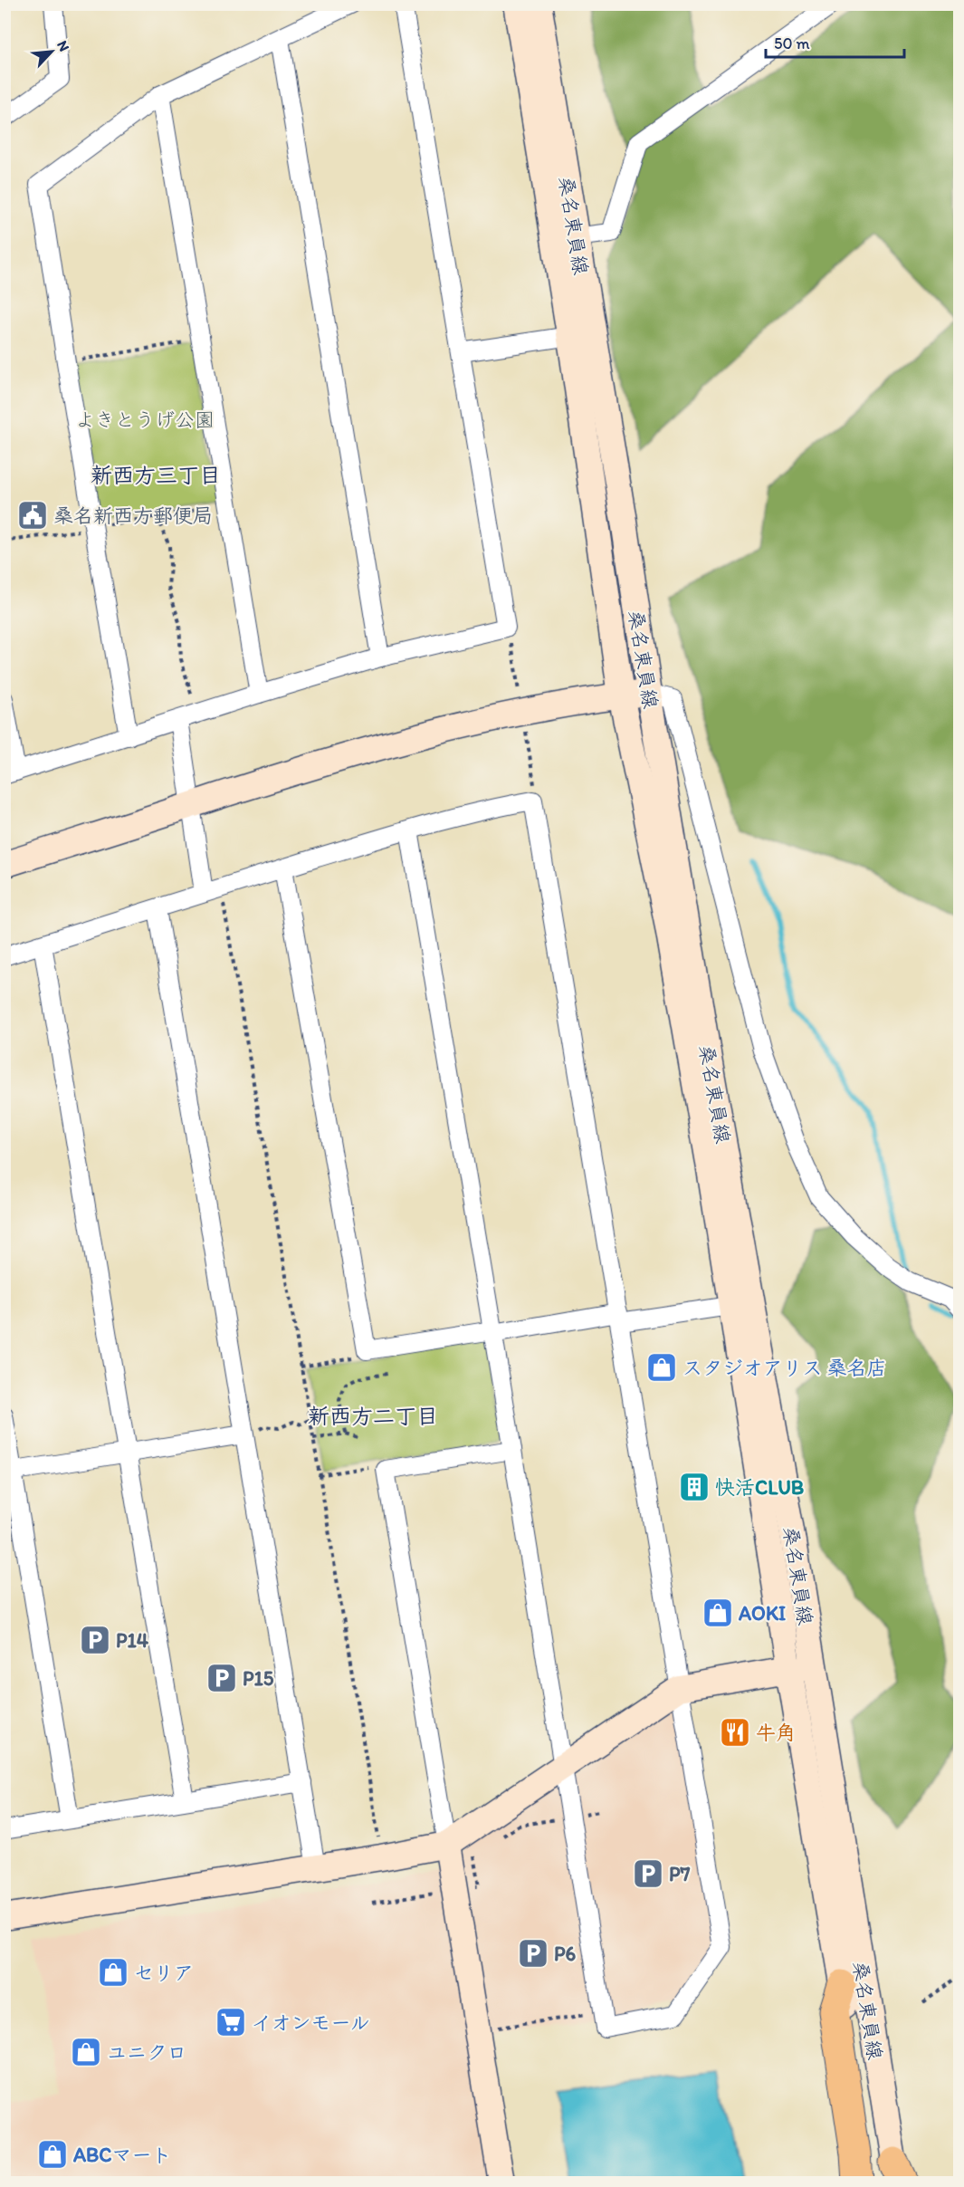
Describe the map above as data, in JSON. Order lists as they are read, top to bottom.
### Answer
{
  "streets": {
    "main road": ["桑名東員線"]
  },
  "districts": ["新西方三丁目", "新西方二丁目"],
  "parks": ["よきとうげ公園"],
  "places": {
    "public building": ["桑名新西方郵便局"],
    "shop": [
      "スタジオアリス 桑名店",
      "AOKI",
      "セリア",
      "ユニクロ",
      "ABCマート"
    ],
    "building": ["快活CLUB"],
    "parking": [
      "P14",
      "P15",
      "P7",
      "P6"
    ],
    "restaurant": ["牛角"],
    "supermarket": ["イオンモール"]
  },
  "scale_bar": "50 m",
  "north": "top right"
}
